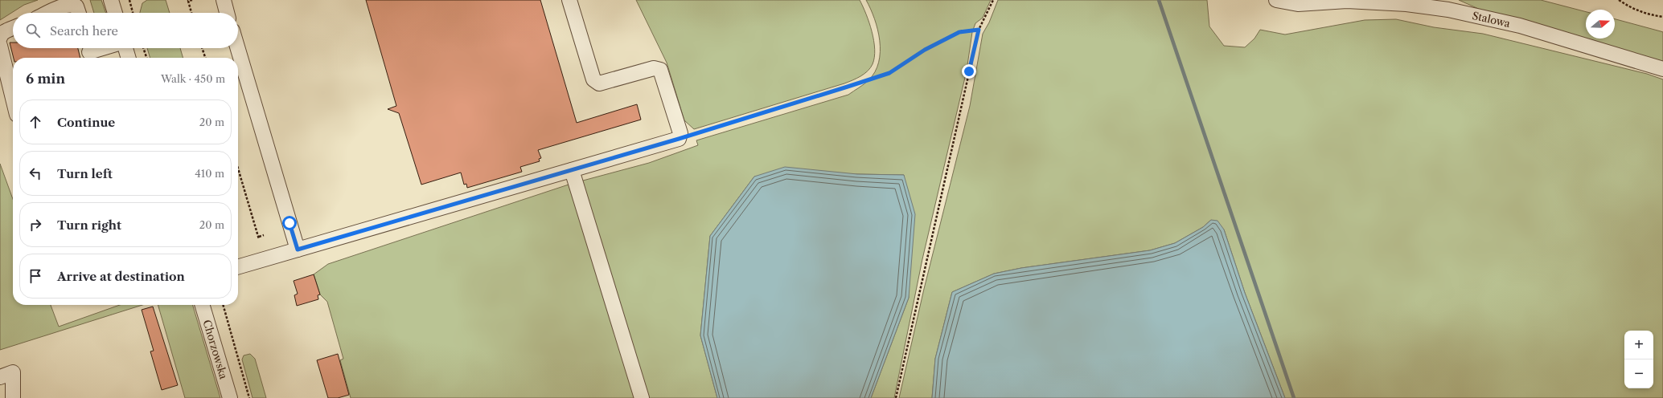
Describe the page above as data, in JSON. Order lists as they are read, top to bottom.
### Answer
{
  "streets": {
    "street": ["Stalowa", "Chorzowska"]
  },
  "north": "right",
  "page": {
    "search": "Search here",
    "heading": ["6 min", "Walk · 450 m"],
    "list": [
      ["Continue", "20 m"],
      ["Turn left", "410 m"],
      ["Turn right", "20 m"],
      "Arrive at destination"
    ],
    "map_buttons": ["+", "−"]
  }
}
